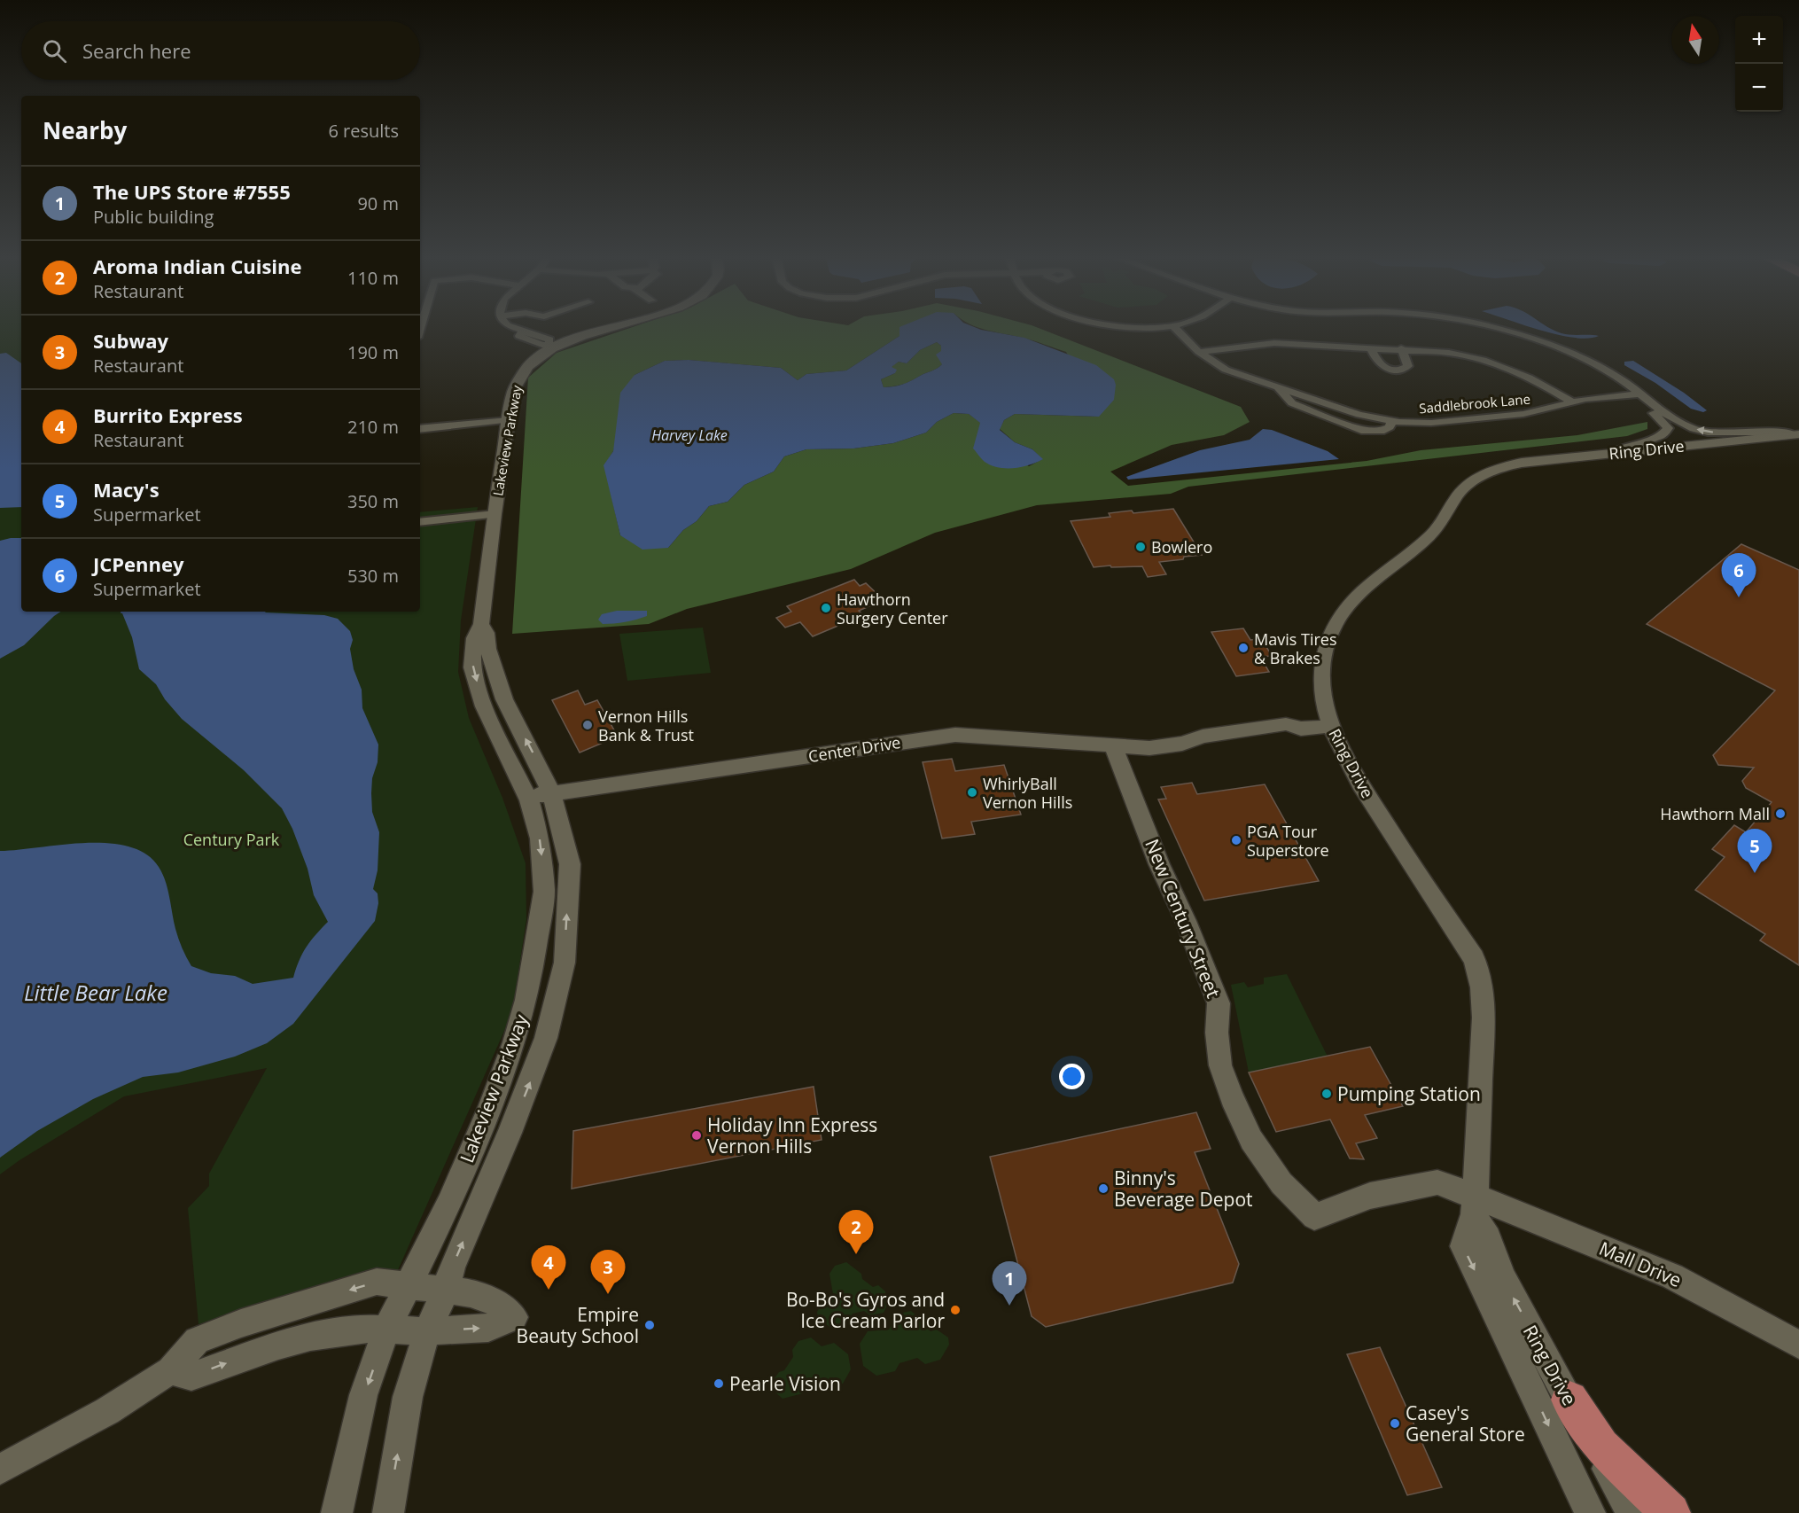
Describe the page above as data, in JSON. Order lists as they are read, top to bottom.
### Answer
{
  "streets": {
    "street": [
      "Saddlebrook Lane",
      "Lakeview Parkway",
      "Ring Drive",
      "Center Drive",
      "New Century Street",
      "Mall Drive"
    ]
  },
  "crossings": [
    ["Lakeview Parkway", "Center Drive"],
    ["Ring Drive", "Center Drive"],
    ["Ring Drive", "New Century Street"],
    ["Ring Drive", "Mall Drive"],
    ["Center Drive", "New Century Street"],
    ["New Century Street", "Mall Drive"]
  ],
  "water": ["Harvey Lake", "Little Bear Lake"],
  "parks": ["Century Park"],
  "places": [
    "Bowlero",
    "Hawthorn Surgery Center",
    "Mavis Tires & Brakes",
    "Vernon Hills Bank & Trust",
    "WhirlyBall Vernon Hills",
    "Hawthorn Mall",
    "PGA Tour Superstore",
    "Pumping Station",
    "Holiday Inn Express Vernon Hills",
    "Binny's Beverage Depot",
    "Bo-Bo's Gyros and Ice Cream Parlor",
    "Empire Beauty School",
    "Pearle Vision",
    "Casey's General Store"
  ],
  "north": "top",
  "page": {
    "map_buttons": ["+", "−"],
    "search": "Search here",
    "heading": ["Nearby", "6 results"],
    "list": [
      {
        "mark": "1",
        "name": "The UPS Store #7555",
        "note": "Public building",
        "value": "90 m"
      },
      {
        "mark": "2",
        "name": "Aroma Indian Cuisine",
        "note": "Restaurant",
        "value": "110 m"
      },
      {
        "mark": "3",
        "name": "Subway",
        "note": "Restaurant",
        "value": "190 m"
      },
      {
        "mark": "4",
        "name": "Burrito Express",
        "note": "Restaurant",
        "value": "210 m"
      },
      {
        "mark": "5",
        "name": "Macy's",
        "note": "Supermarket",
        "value": "350 m"
      },
      {
        "mark": "6",
        "name": "JCPenney",
        "note": "Supermarket",
        "value": "530 m"
      }
    ],
    "pins": [
      "6",
      "5",
      "2",
      "4",
      "3",
      "1"
    ]
  }
}
